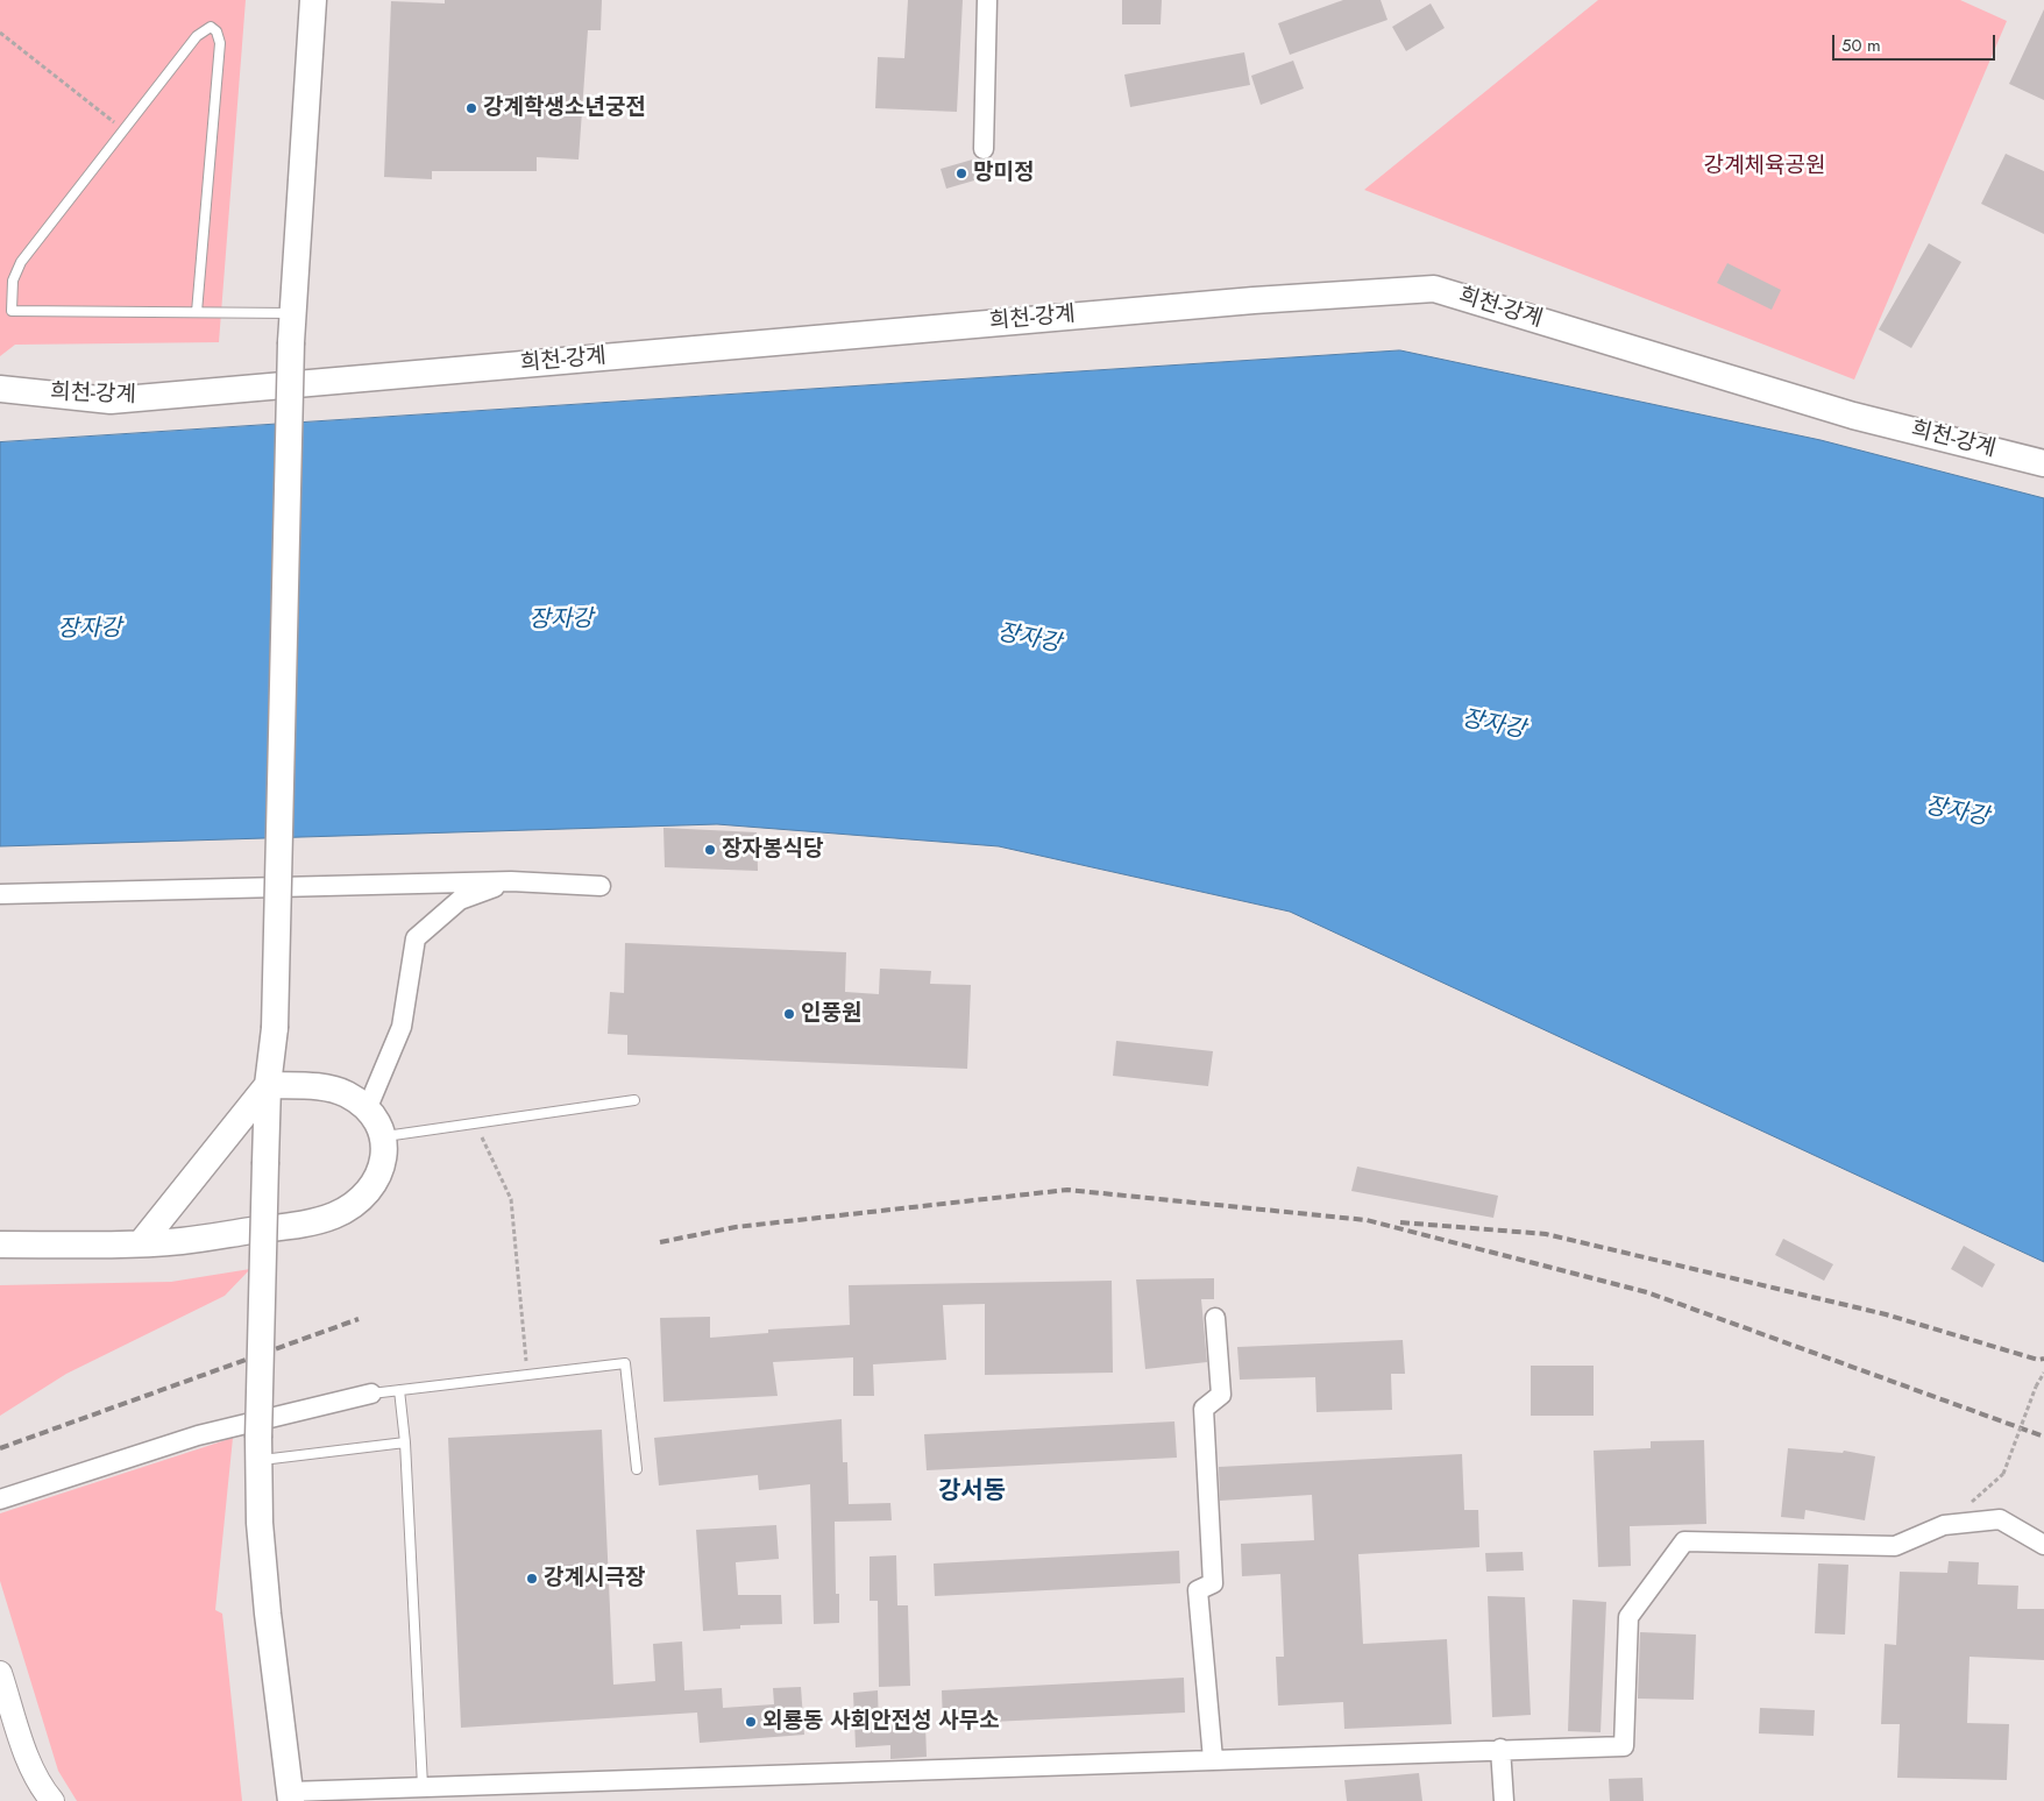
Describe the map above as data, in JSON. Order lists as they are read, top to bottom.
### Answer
{
  "streets": {
    "main road": ["희천-강계"]
  },
  "districts": ["강서동"],
  "water": ["장자강"],
  "parks": ["강계체육공원"],
  "places": [
    "강계학생소년궁전",
    "망미정",
    "장자봉식당",
    "인풍원",
    "강계시극장",
    "외룡동 사회안전성 사무소"
  ],
  "scale_bar": "50 m"
}
